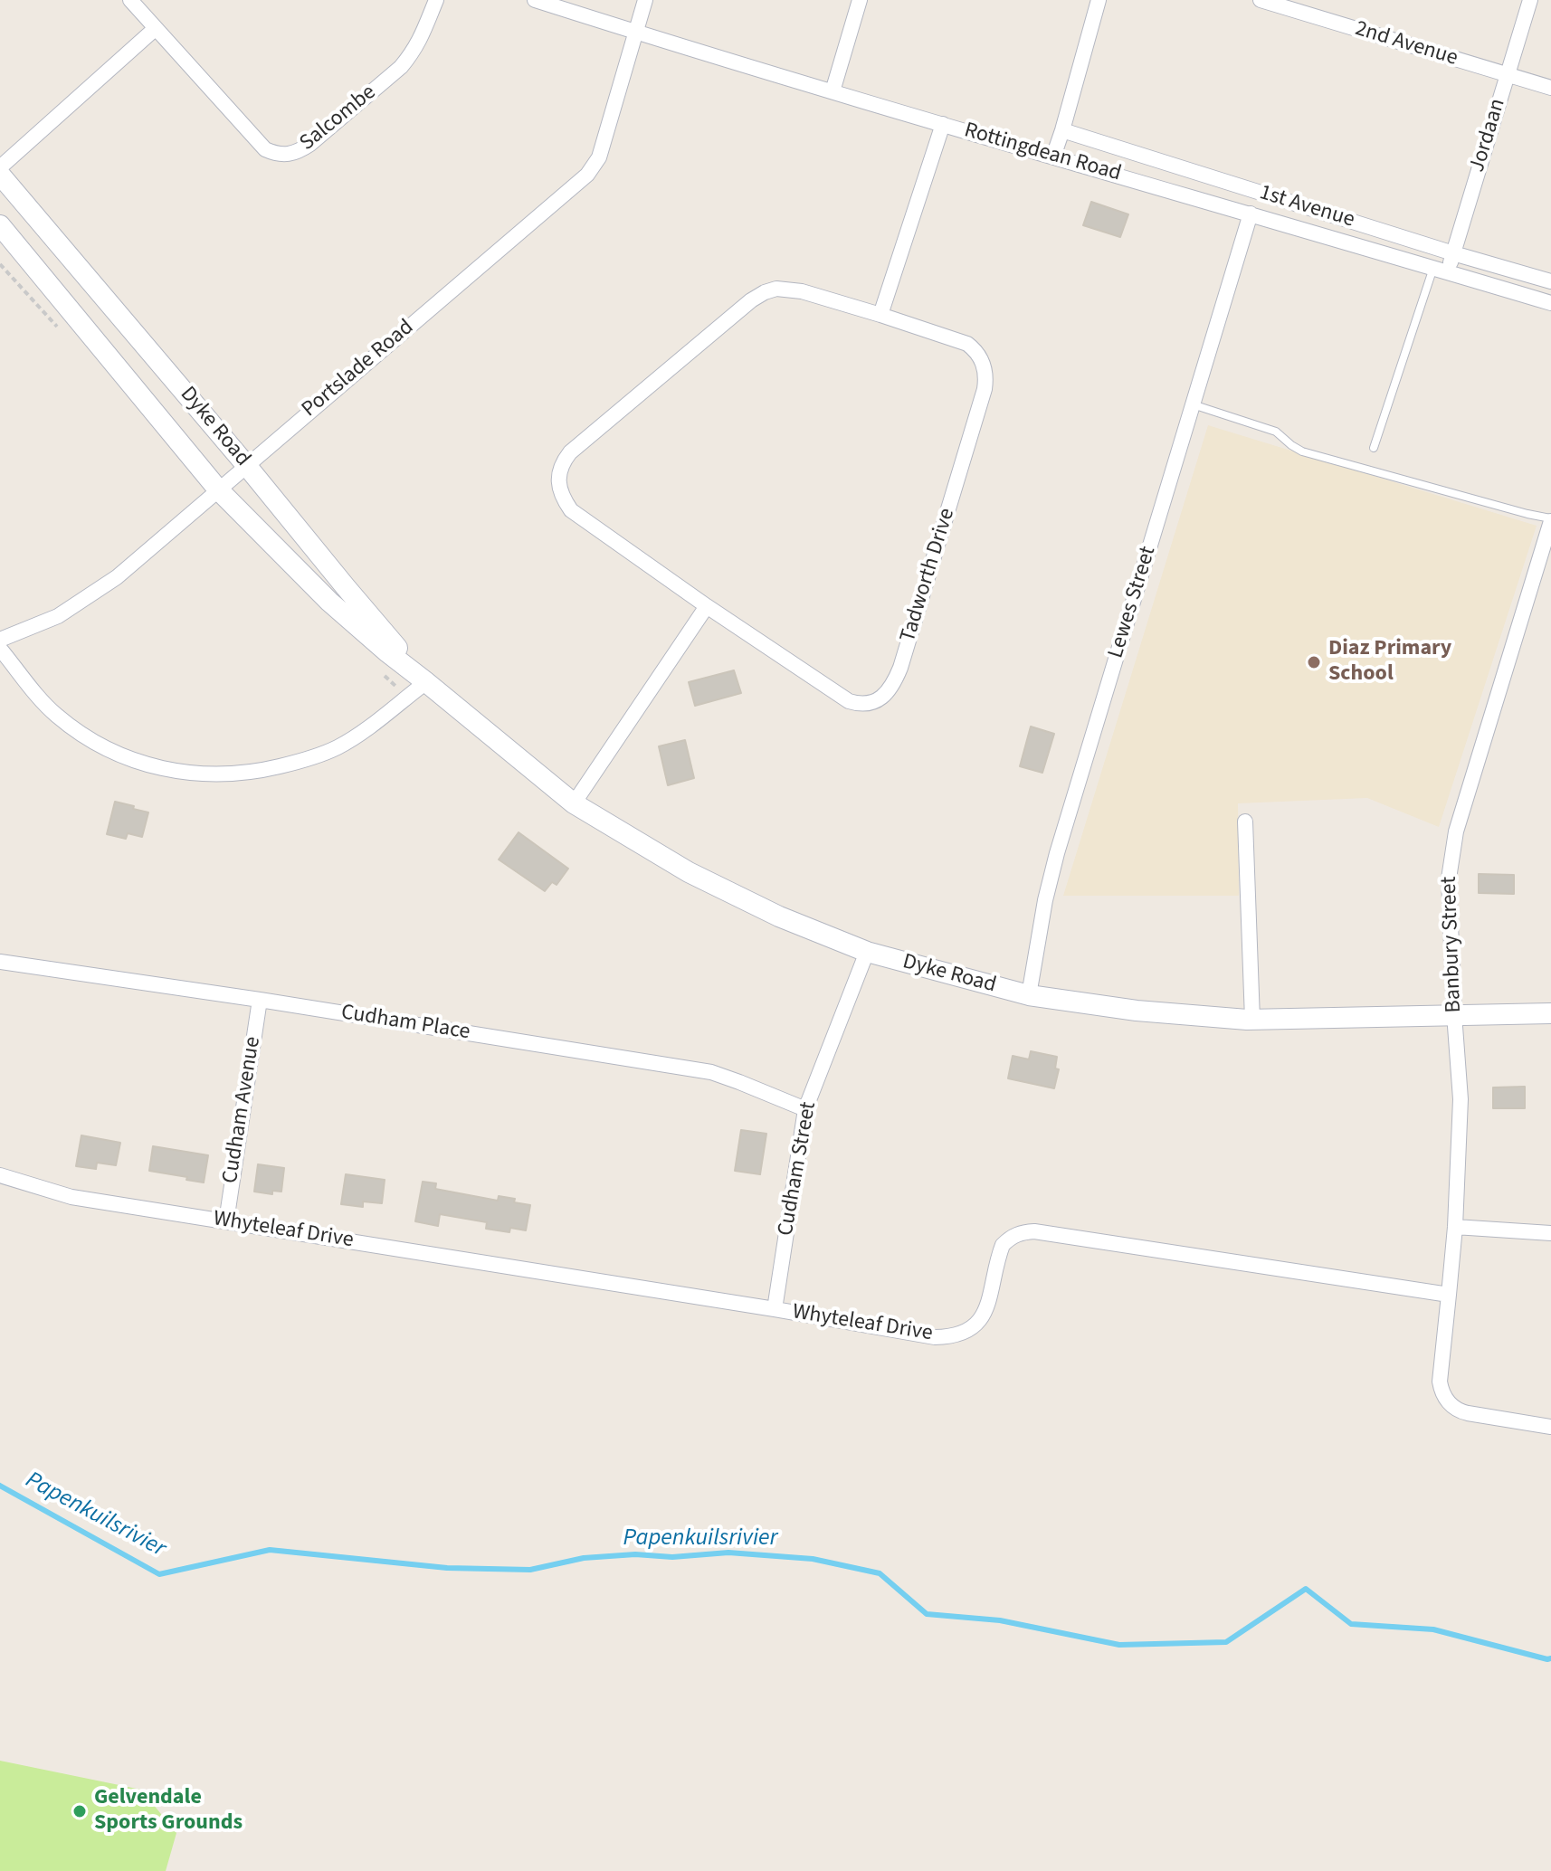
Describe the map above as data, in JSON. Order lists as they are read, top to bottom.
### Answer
{
  "streets": {
    "street": [
      "2nd Avenue",
      "Salcombe",
      "Jordaan",
      "Rottingdean Road",
      "1st Avenue",
      "Portslade Road",
      "Dyke Road",
      "Tadworth Drive",
      "Lewes Street",
      "Banbury Street",
      "Cudham Place",
      "Cudham Avenue",
      "Cudham Street",
      "Whyteleaf Drive"
    ]
  },
  "crossings": [
    ["2nd Avenue", "Jordaan"],
    ["Jordaan", "Rottingdean Road"],
    ["Jordaan", "1st Avenue"],
    ["Rottingdean Road", "Portslade Road"],
    ["Rottingdean Road", "Lewes Street"],
    ["Portslade Road", "Dyke Road"],
    ["Dyke Road", "Lewes Street"],
    ["Dyke Road", "Banbury Street"],
    ["Dyke Road", "Cudham Street"],
    ["Banbury Street", "Whyteleaf Drive"],
    ["Cudham Place", "Cudham Avenue"],
    ["Cudham Place", "Cudham Street"],
    ["Cudham Avenue", "Whyteleaf Drive"],
    ["Cudham Street", "Whyteleaf Drive"]
  ],
  "water": ["Papenkuilsrivier"],
  "places": ["Diaz Primary School", "Gelvendale Sports Grounds"]
}
